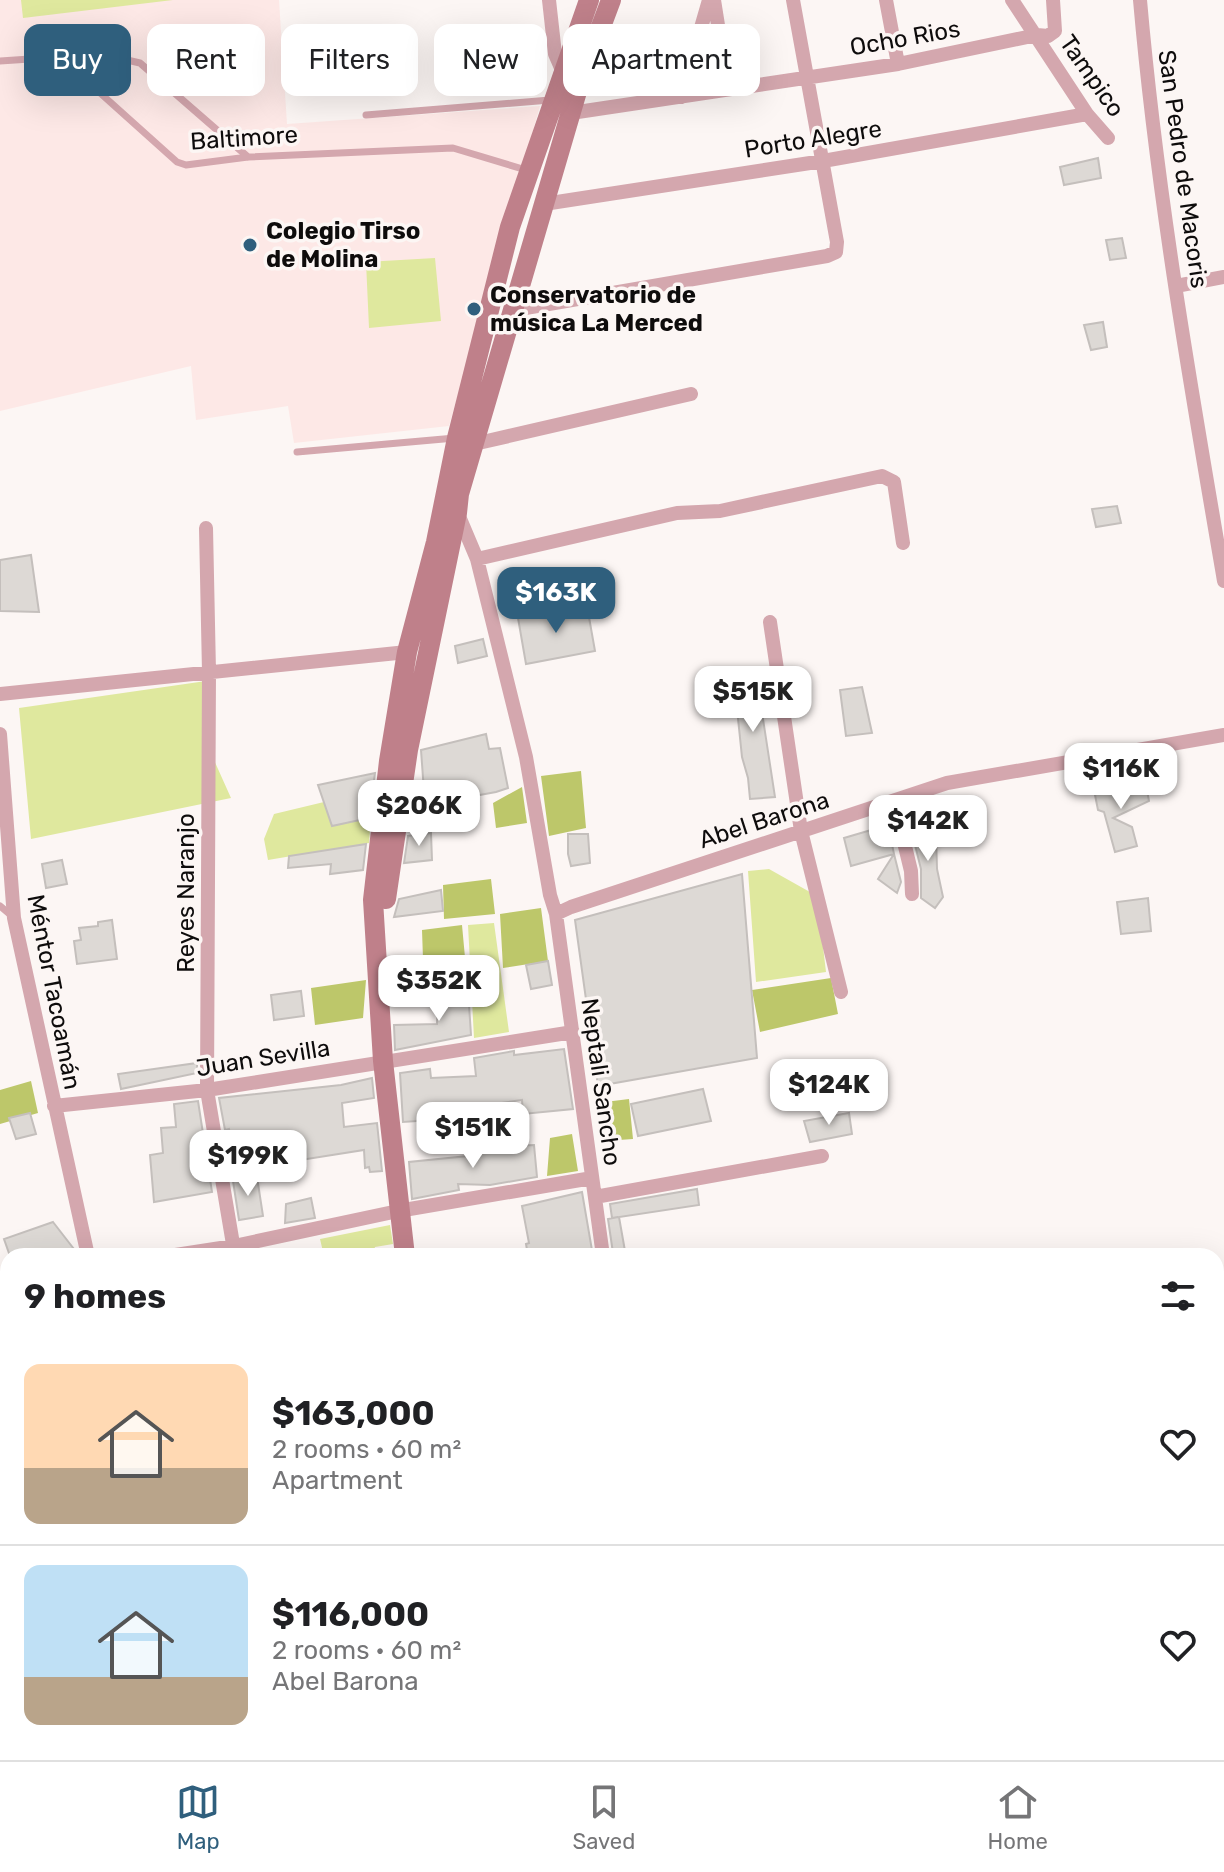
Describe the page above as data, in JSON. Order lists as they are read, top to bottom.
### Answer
{
  "streets": {
    "street": [
      "Ocho Rios",
      "Tampico",
      "Porto Alegre",
      "San Pedro de Macoris",
      "Abel Barona",
      "Reyes Naranjo",
      "Méntor Tacoamán",
      "Juan Sevilla",
      "Neptali Sancho"
    ],
    "lane": ["Baltimore"]
  },
  "crossings": [
    ["Ocho Rios", "Tampico"],
    ["Tampico", "Porto Alegre"],
    ["Abel Barona", "Neptali Sancho"],
    ["Reyes Naranjo", "Juan Sevilla"],
    ["Méntor Tacoamán", "Juan Sevilla"],
    ["Juan Sevilla", "Neptali Sancho"]
  ],
  "places": ["Colegio Tirso de Molina", "Conservatorio de música La Merced"],
  "page": {
    "chip": [
      "Buy",
      "Rent",
      "Filters",
      "New",
      "Apartment"
    ],
    "price": [
      "$163K",
      "$515K",
      "$116K",
      "$206K",
      "$142K",
      "$352K",
      "$124K",
      "$151K",
      "$199K"
    ],
    "heading": "9 homes",
    "list": [
      {
        "name": "$163,000",
        "note": "2 rooms · 60 m² · Apartment"
      },
      {
        "name": "$116,000",
        "note": "2 rooms · 60 m² · Abel Barona"
      }
    ],
    "tabs": ["Map", "Saved", "Home"]
  }
}
